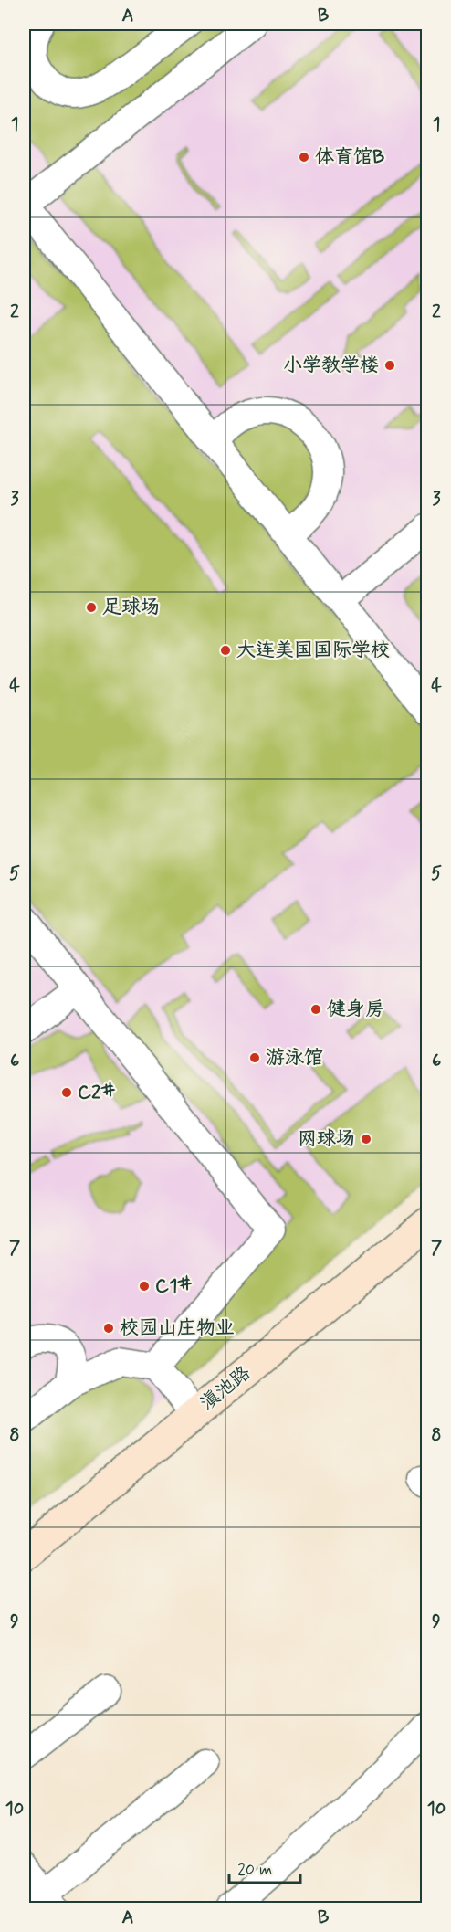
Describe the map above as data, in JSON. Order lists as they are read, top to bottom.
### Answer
{
  "streets": {
    "street": ["滇池路"]
  },
  "places": [
    "体育馆B",
    "小学教学楼",
    "足球场",
    "大连美国国际学校",
    "健身房",
    "游泳馆",
    "C2#",
    "网球场",
    "C1#",
    "校园山庄物业"
  ],
  "scale_bar": "20 m",
  "grid": {
    "columns": ["A", "B"],
    "rows": [
      "1",
      "2",
      "3",
      "4",
      "5",
      "6",
      "7",
      "8",
      "9",
      "10"
    ]
  }
}
